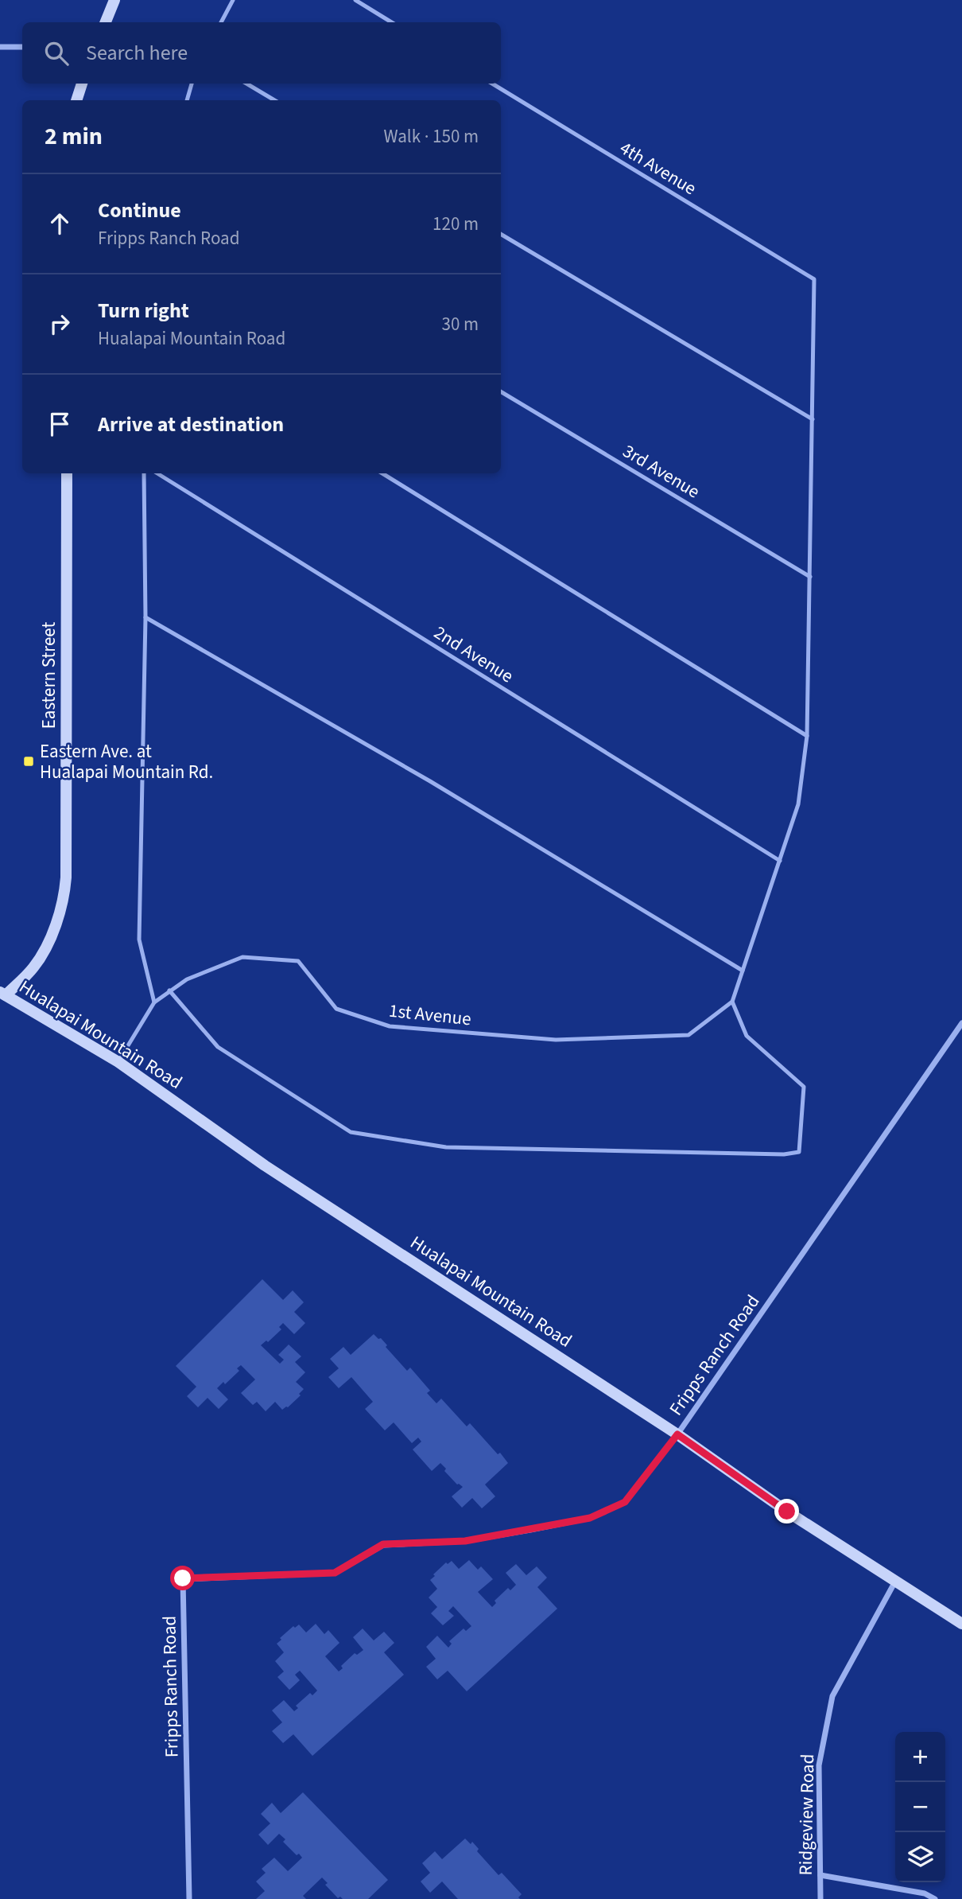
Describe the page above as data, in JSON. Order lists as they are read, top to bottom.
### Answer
{
  "streets": {
    "main road": ["Eastern Street", "Hualapai Mountain Road"],
    "street": ["Fripps Ranch Road", "Ridgeview Road"],
    "lane": [
      "4th Avenue",
      "3rd Avenue",
      "2nd Avenue",
      "1st Avenue"
    ]
  },
  "crossings": [
    ["Eastern Street", "Hualapai Mountain Road"],
    ["1st Avenue", "Hualapai Mountain Road"],
    ["Hualapai Mountain Road", "Fripps Ranch Road"],
    ["Hualapai Mountain Road", "Ridgeview Road"]
  ],
  "places": {
    "transit": ["Eastern Ave. at Hualapai Mountain Rd."]
  },
  "page": {
    "search": "Search here",
    "heading": ["2 min", "Walk · 150 m"],
    "list": [
      ["Continue", "Fripps Ranch Road", "120 m"],
      ["Turn right", "Hualapai Mountain Road", "30 m"],
      "Arrive at destination"
    ],
    "map_buttons": ["+", "−"]
  }
}
